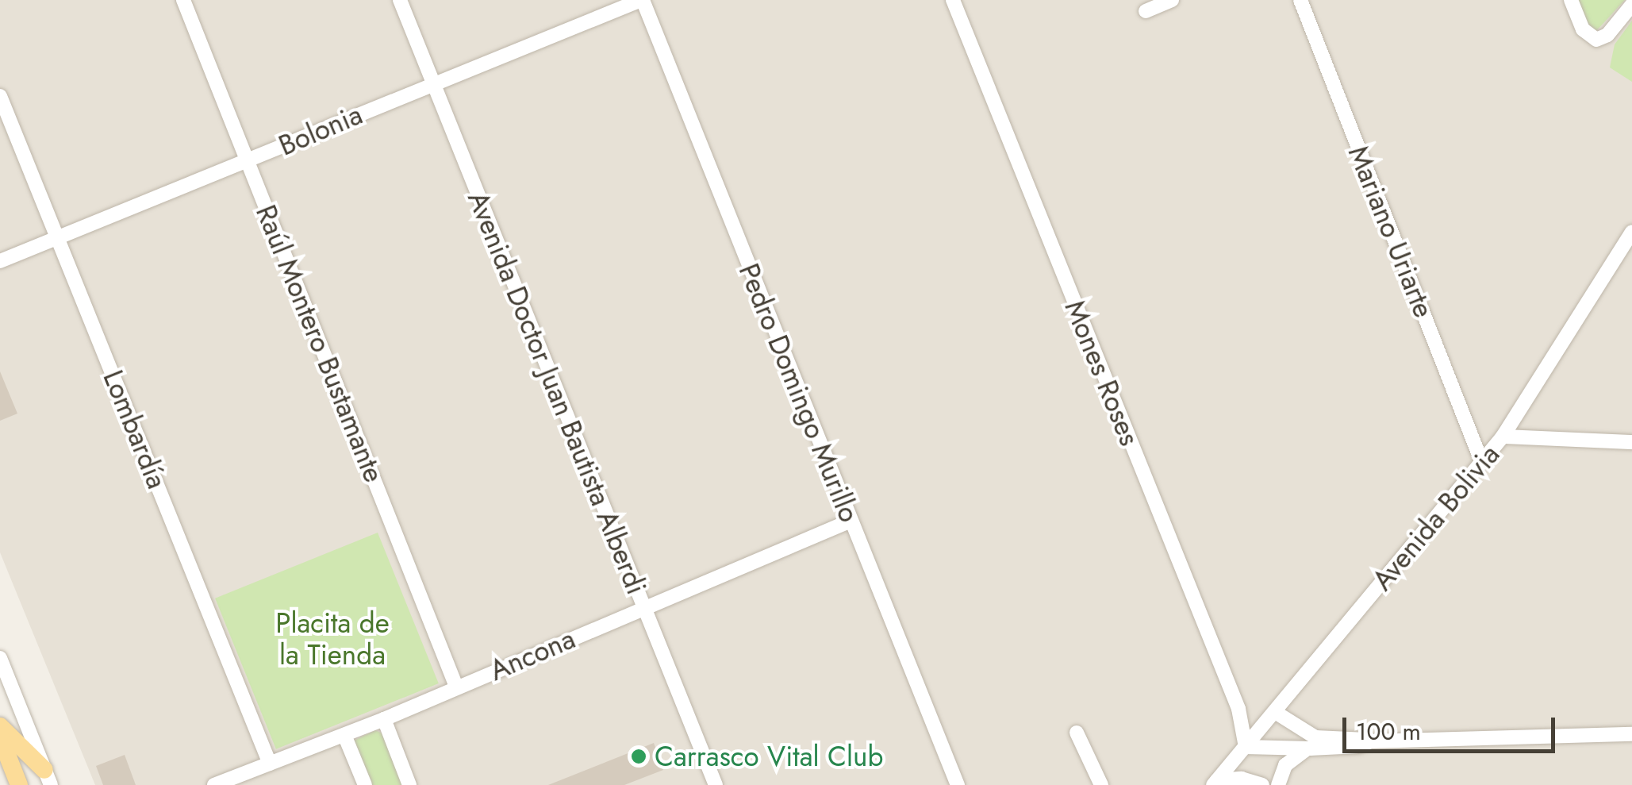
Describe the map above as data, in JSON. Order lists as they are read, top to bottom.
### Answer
{
  "streets": {
    "street": [
      "Bolonia",
      "Mariano Uriarte",
      "Raúl Montero Bustamante",
      "Mones Roses",
      "Avenida Doctor Juan Bautista Alberdi",
      "Pedro Domingo Murillo",
      "Lombardía",
      "Avenida Bolivia",
      "Ancona"
    ]
  },
  "crossings": [
    ["Bolonia", "Raúl Montero Bustamante"],
    ["Bolonia", "Avenida Doctor Juan Bautista Alberdi"],
    ["Bolonia", "Pedro Domingo Murillo"],
    ["Bolonia", "Lombardía"],
    ["Mariano Uriarte", "Avenida Bolivia"],
    ["Raúl Montero Bustamante", "Ancona"],
    ["Mones Roses", "Avenida Bolivia"],
    ["Avenida Doctor Juan Bautista Alberdi", "Ancona"],
    ["Pedro Domingo Murillo", "Ancona"],
    ["Lombardía", "Ancona"]
  ],
  "parks": ["Placita de la Tienda"],
  "places": ["Carrasco Vital Club"],
  "scale_bar": "100 m"
}
